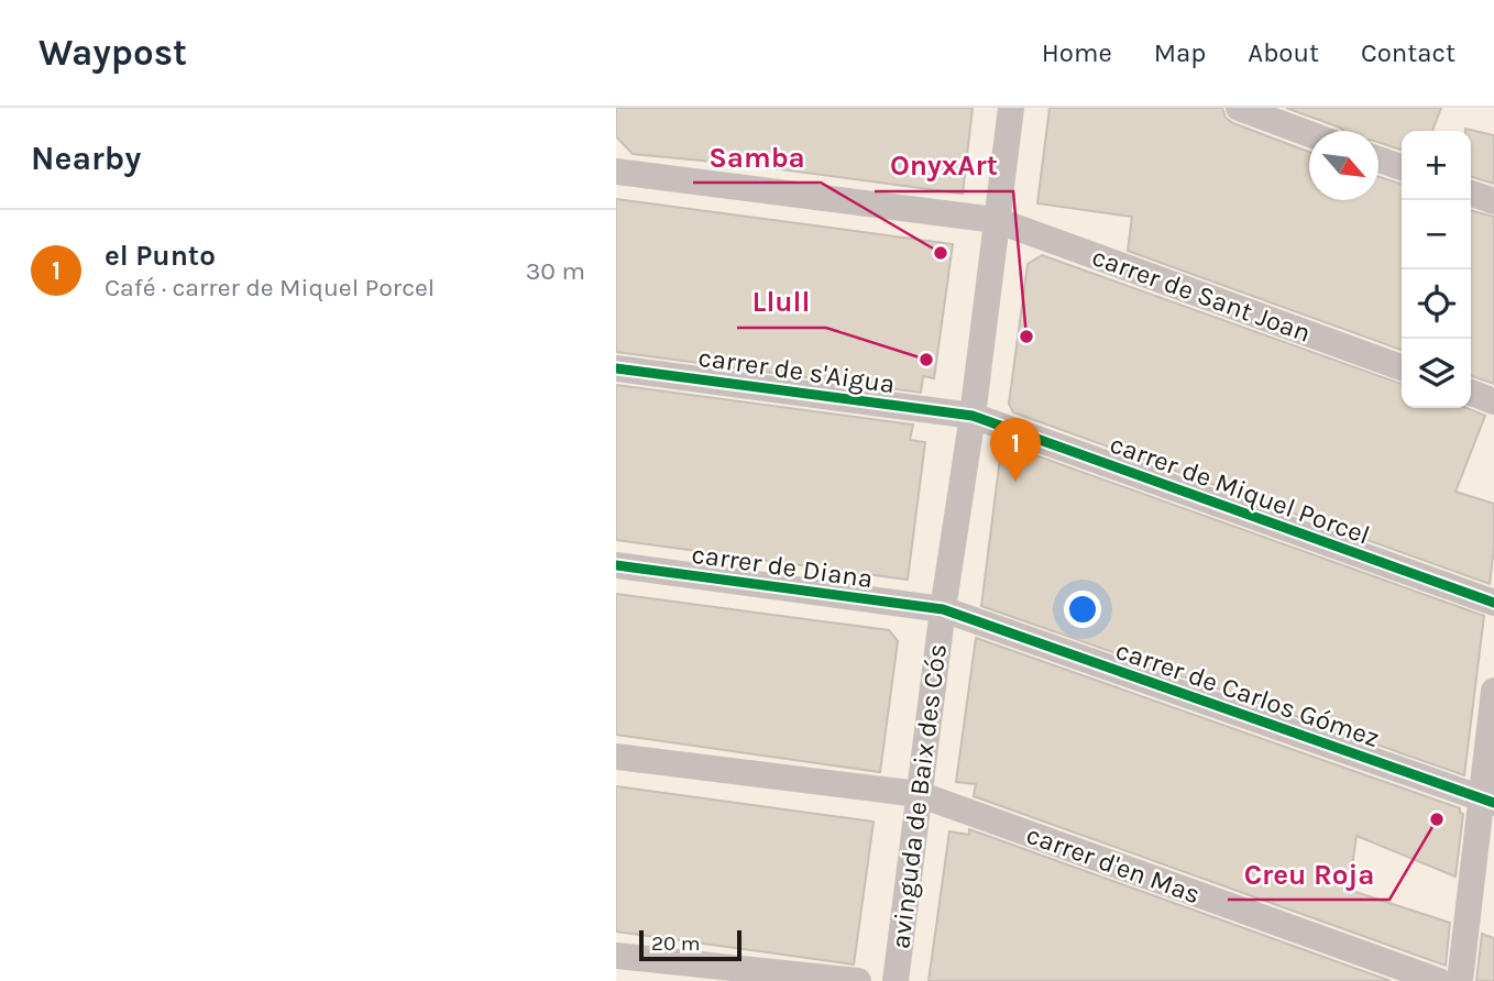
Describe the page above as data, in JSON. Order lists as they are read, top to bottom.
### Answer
{
  "streets": {
    "street": [
      "carrer de Sant Joan",
      "carrer de s'Aigua",
      "carrer de Miquel Porcel",
      "carrer de Diana",
      "carrer de Carlos Gómez",
      "avinguda de Baix des Cós",
      "carrer d'en Mas"
    ]
  },
  "crossings": [
    ["carrer de Sant Joan", "avinguda de Baix des Cós"],
    ["carrer de s'Aigua", "carrer de Miquel Porcel"],
    ["carrer de s'Aigua", "avinguda de Baix des Cós"],
    ["carrer de Miquel Porcel", "avinguda de Baix des Cós"],
    ["carrer de Diana", "carrer de Carlos Gómez"],
    ["carrer de Diana", "avinguda de Baix des Cós"],
    ["carrer de Carlos Gómez", "avinguda de Baix des Cós"],
    ["avinguda de Baix des Cós", "carrer d'en Mas"]
  ],
  "places": [
    "Samba",
    "OnyxArt",
    "Llull",
    "Creu Roja"
  ],
  "scale_bar": "20 m",
  "north": "bottom right",
  "page": {
    "header": "Waypost",
    "nav": [
      "Home",
      "Map",
      "About",
      "Contact"
    ],
    "heading": "Nearby",
    "map_buttons": ["+", "−"],
    "list": [
      {
        "mark": "1",
        "name": "el Punto",
        "note": "Café · carrer de Miquel Porcel",
        "value": "30 m"
      }
    ],
    "pins": "1",
    "scale": "20 m"
  }
}
